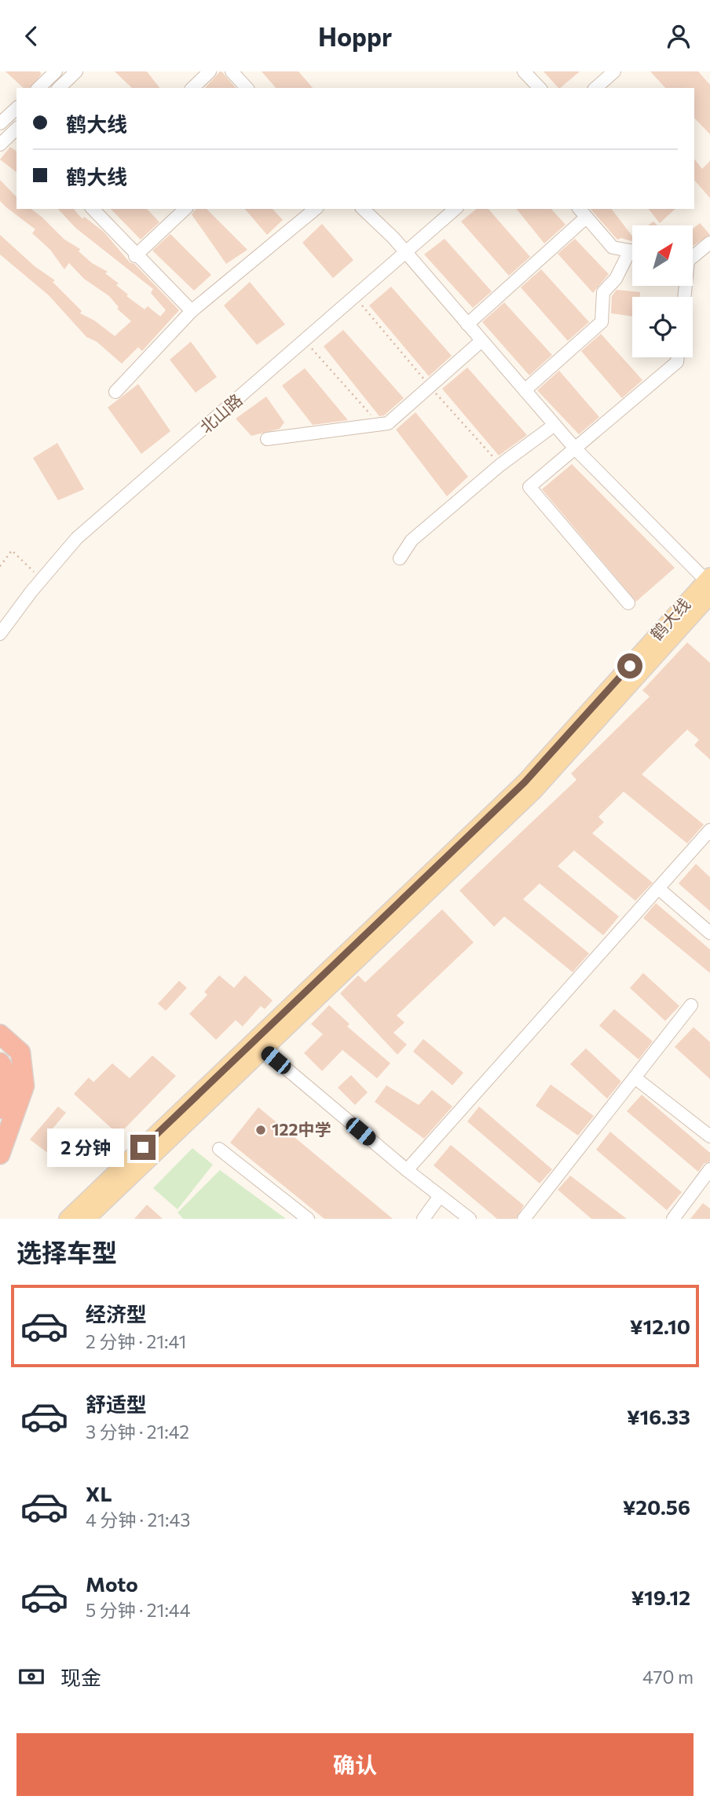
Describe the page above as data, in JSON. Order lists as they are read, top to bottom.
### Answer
{
  "streets": {
    "main road": ["鹤大线"],
    "street": ["北山路"]
  },
  "places": ["122中学"],
  "north": "top right",
  "page": {
    "header": "Hoppr",
    "banner": ["鹤大线", "鹤大线"],
    "bubble": "2 分钟",
    "heading": "选择车型",
    "list": [
      {
        "name": "经济型",
        "note": "2 分钟 · 21:41",
        "value": "¥12.10"
      },
      {
        "name": "舒适型",
        "note": "3 分钟 · 21:42",
        "value": "¥16.33"
      },
      {
        "name": "XL",
        "note": "4 分钟 · 21:43",
        "value": "¥20.56"
      },
      {
        "name": "Moto",
        "note": "5 分钟 · 21:44",
        "value": "¥19.12"
      }
    ],
    "pay": ["现金", "470 m"],
    "buttons": "确认"
  }
}
